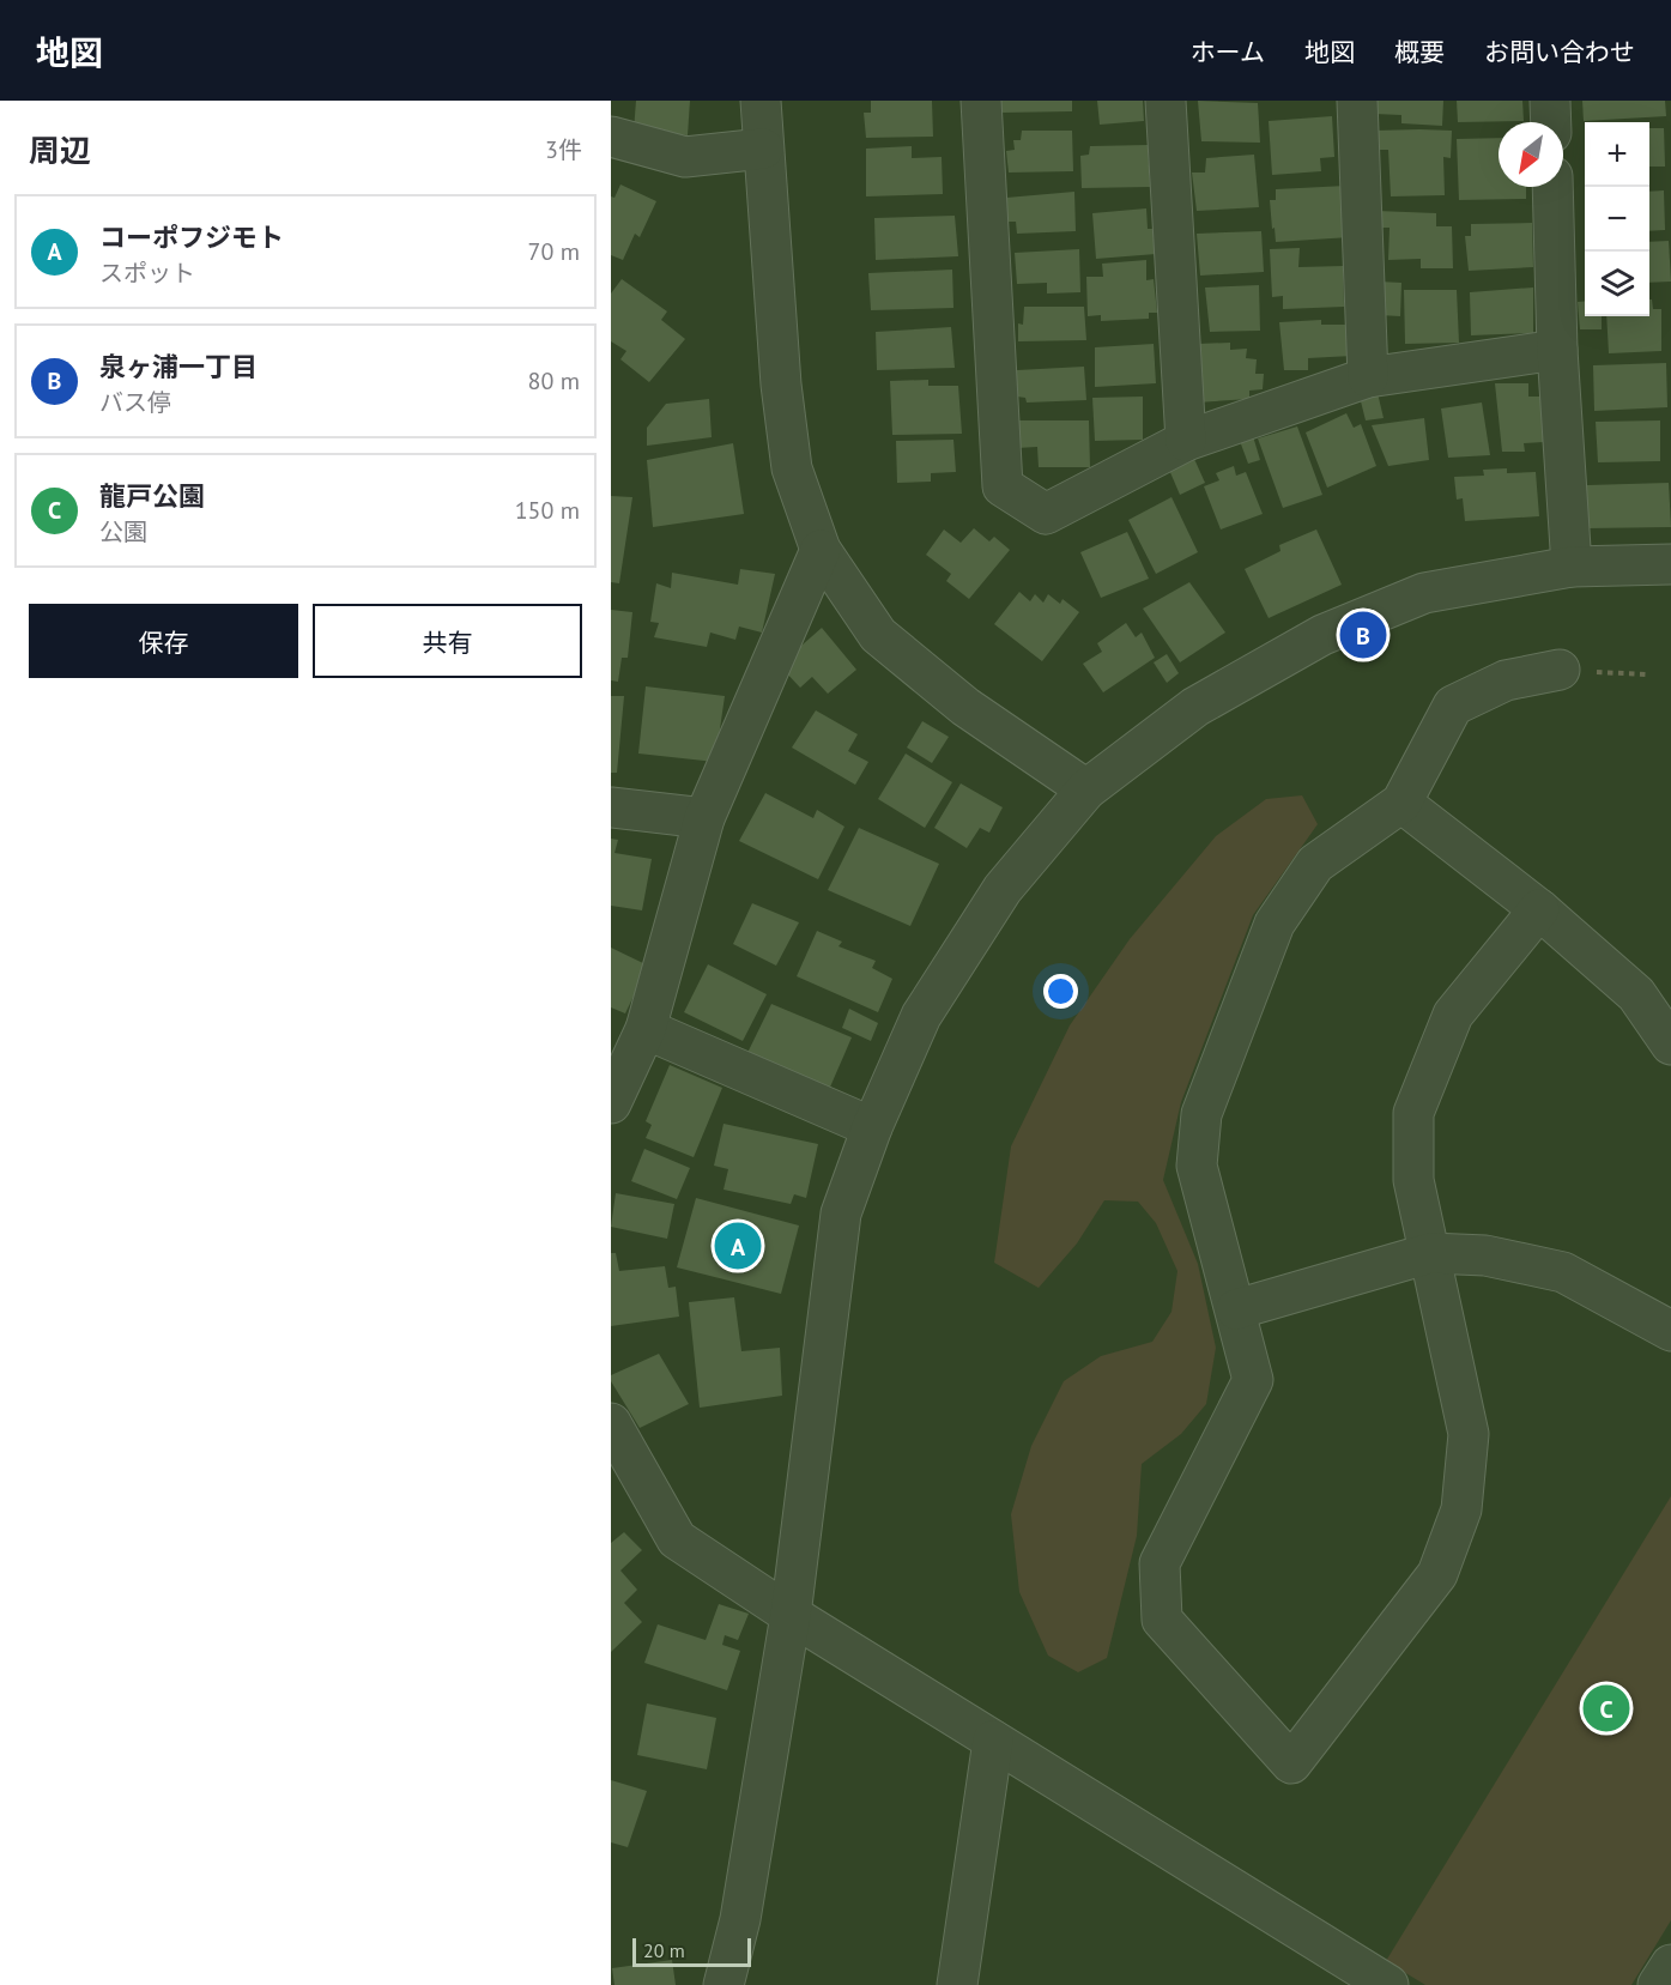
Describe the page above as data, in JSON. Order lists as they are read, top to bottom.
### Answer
{
  "scale_bar": "20 m",
  "north": "bottom left",
  "page": {
    "header": "地図",
    "nav": [
      "ホーム",
      "地図",
      "概要",
      "お問い合わせ"
    ],
    "heading": ["周辺", "3件"],
    "map_buttons": ["+", "−"],
    "list": [
      {
        "mark": "A",
        "name": "コーポフジモト",
        "note": "スポット",
        "value": "70 m"
      },
      {
        "mark": "B",
        "name": "泉ヶ浦一丁目",
        "note": "バス停",
        "value": "80 m"
      },
      {
        "mark": "C",
        "name": "龍戸公園",
        "note": "公園",
        "value": "150 m"
      }
    ],
    "buttons": ["保存", "共有"],
    "pins": ["B", "A", "C"],
    "scale": "20 m"
  }
}
